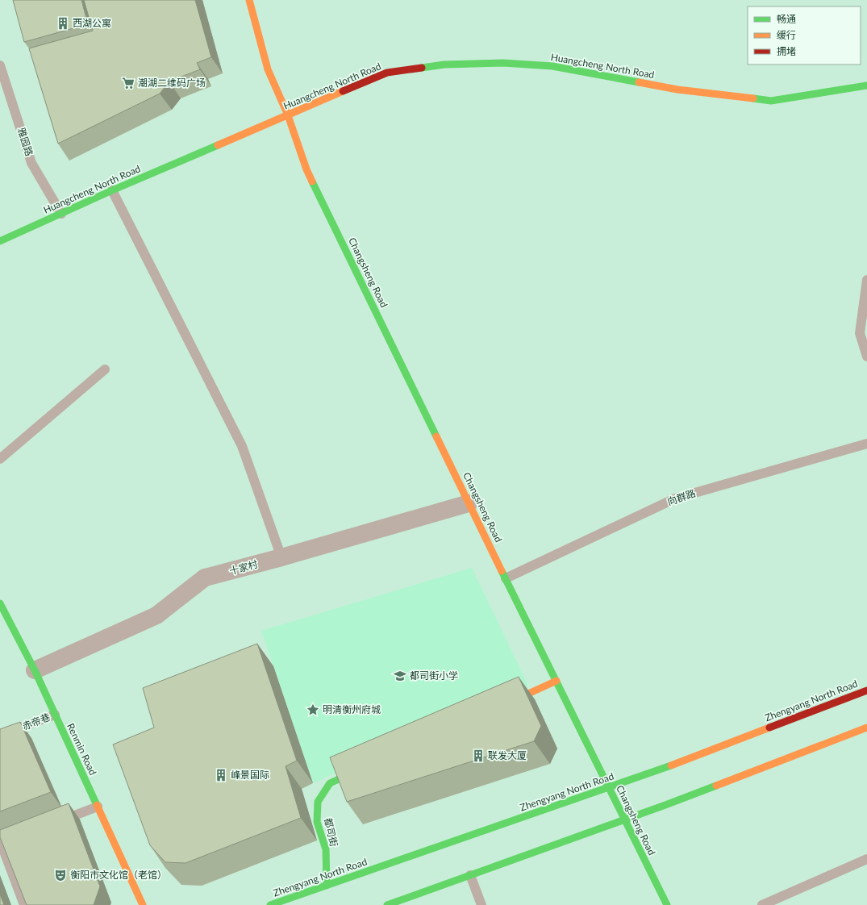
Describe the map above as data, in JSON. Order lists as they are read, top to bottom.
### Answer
{
  "streets": {
    "street": [
      "Huangcheng North Road",
      "Changsheng Road",
      "十家村",
      "Zhengyang North Road",
      "Renmin Road",
      "都司街"
    ],
    "lane": ["雅园路", "向群路", "赤帝巷"]
  },
  "crossings": [
    ["Huangcheng North Road", "雅园路"],
    ["Huangcheng North Road", "Changsheng Road"],
    ["Changsheng Road", "向群路"],
    ["Changsheng Road", "十家村"],
    ["Changsheng Road", "Zhengyang North Road"],
    ["十家村", "Renmin Road"],
    ["Zhengyang North Road", "都司街"],
    ["赤帝巷", "Renmin Road"]
  ],
  "places": {
    "building": ["西湖公寓", "联发大厦", "峰景国际"],
    "supermarket": ["潮湖二维码广场"],
    "school or university": ["都司街小学"],
    "place": ["明清衡州府城"],
    "theatre": ["衡阳市文化馆（老馆）"]
  },
  "legend": ["畅通", "缓行", "拥堵"]
}
